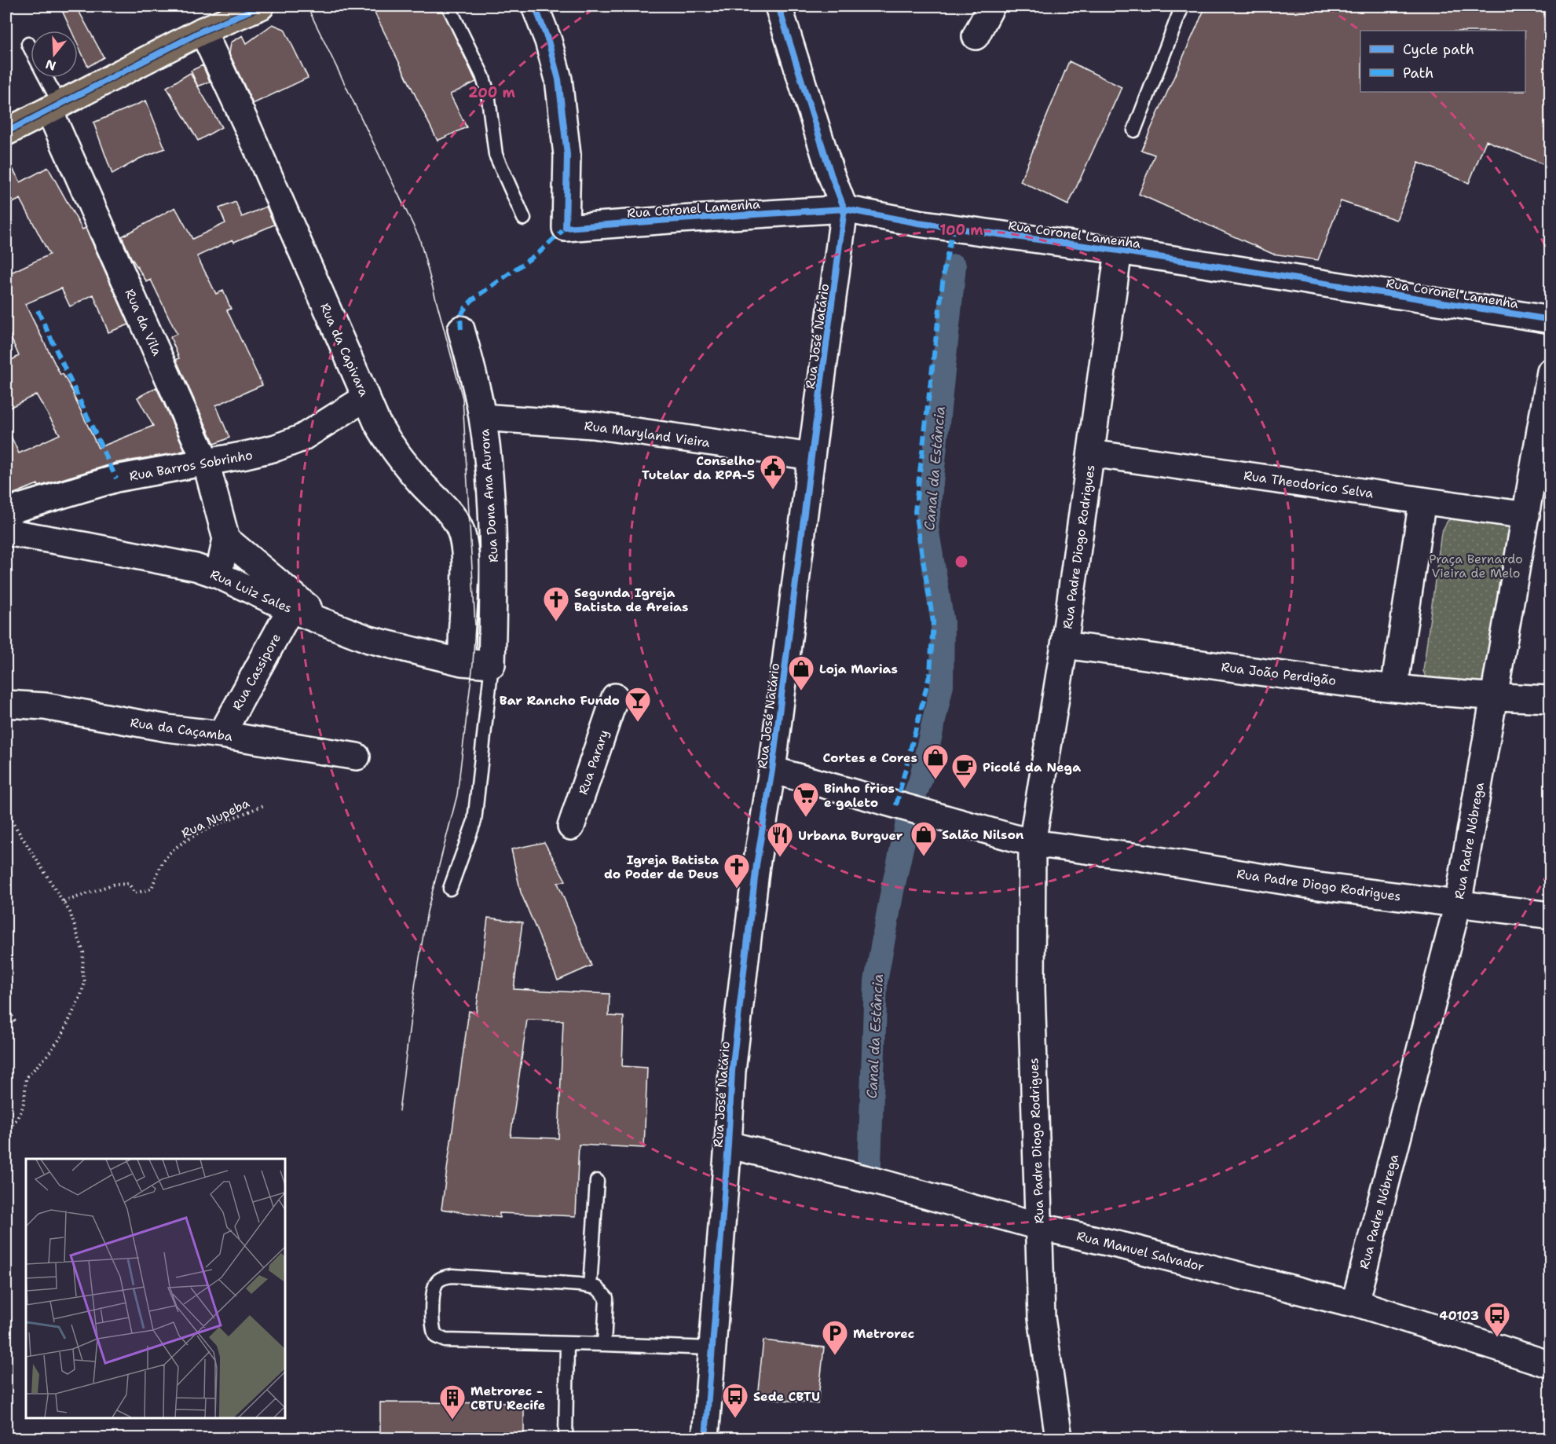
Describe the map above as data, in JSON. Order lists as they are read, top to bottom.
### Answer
{
  "streets": {
    "street": [
      "Rua Coronel Lamenha",
      "Rua da Vila",
      "Rua José Natário",
      "Rua da Capivara",
      "Rua Maryland Vieira",
      "Rua Barros Sobrinho",
      "Rua Theodorico Selva",
      "Rua Dona Ana Aurora",
      "Rua Padre Diogo Rodrigues",
      "Rua Luiz Sales",
      "Rua Cassipore",
      "Rua João Perdigão",
      "Rua da Caçamba",
      "Rua Parary",
      "Rua Padre Nóbrega",
      "Rua Manuel Salvador"
    ],
    "path": ["Rua Nupeba"]
  },
  "crossings": [
    ["Rua Coronel Lamenha", "Rua José Natário"],
    ["Rua Coronel Lamenha", "Rua Padre Diogo Rodrigues"],
    ["Rua da Vila", "Rua Barros Sobrinho"],
    ["Rua da Vila", "Rua Luiz Sales"],
    ["Rua José Natário", "Rua Maryland Vieira"],
    ["Rua José Natário", "Rua Manuel Salvador"],
    ["Rua da Capivara", "Rua Barros Sobrinho"],
    ["Rua da Capivara", "Rua Luiz Sales"],
    ["Rua Maryland Vieira", "Rua Dona Ana Aurora"],
    ["Rua Theodorico Selva", "Rua Padre Diogo Rodrigues"],
    ["Rua Theodorico Selva", "Rua Padre Nóbrega"],
    ["Rua Dona Ana Aurora", "Rua Luiz Sales"],
    ["Rua Padre Diogo Rodrigues", "Rua João Perdigão"],
    ["Rua Padre Diogo Rodrigues", "Rua Padre Nóbrega"],
    ["Rua Padre Diogo Rodrigues", "Rua Manuel Salvador"],
    ["Rua Luiz Sales", "Rua Cassipore"],
    ["Rua Cassipore", "Rua da Caçamba"],
    ["Rua João Perdigão", "Rua Padre Nóbrega"],
    ["Rua Padre Nóbrega", "Rua Manuel Salvador"]
  ],
  "water": ["Canal da Estância"],
  "parks": ["Praça Bernardo Vieira de Melo"],
  "places": {
    "public building": ["Conselho Tutelar da RPA-5"],
    "church": ["Segunda Igreja Batista de Areias", "Igreja Batista do Poder de Deus"],
    "shop": ["Loja Marias", "Cortes e Cores", "Salão Nilson"],
    "bar": ["Bar Rancho Fundo"],
    "cafe": ["Picolé da Nega"],
    "supermarket": ["Binho frios e galeto"],
    "restaurant": ["Urbana Burguer"],
    "bus stop": ["40103", "Sede CBTU"],
    "parking": ["Metrorec"],
    "building": ["Metrorec - CBTU Recife"]
  },
  "legend": ["Cycle path", "Path"],
  "north": "bottom",
  "rings": ["200 m", "100 m"]
}
